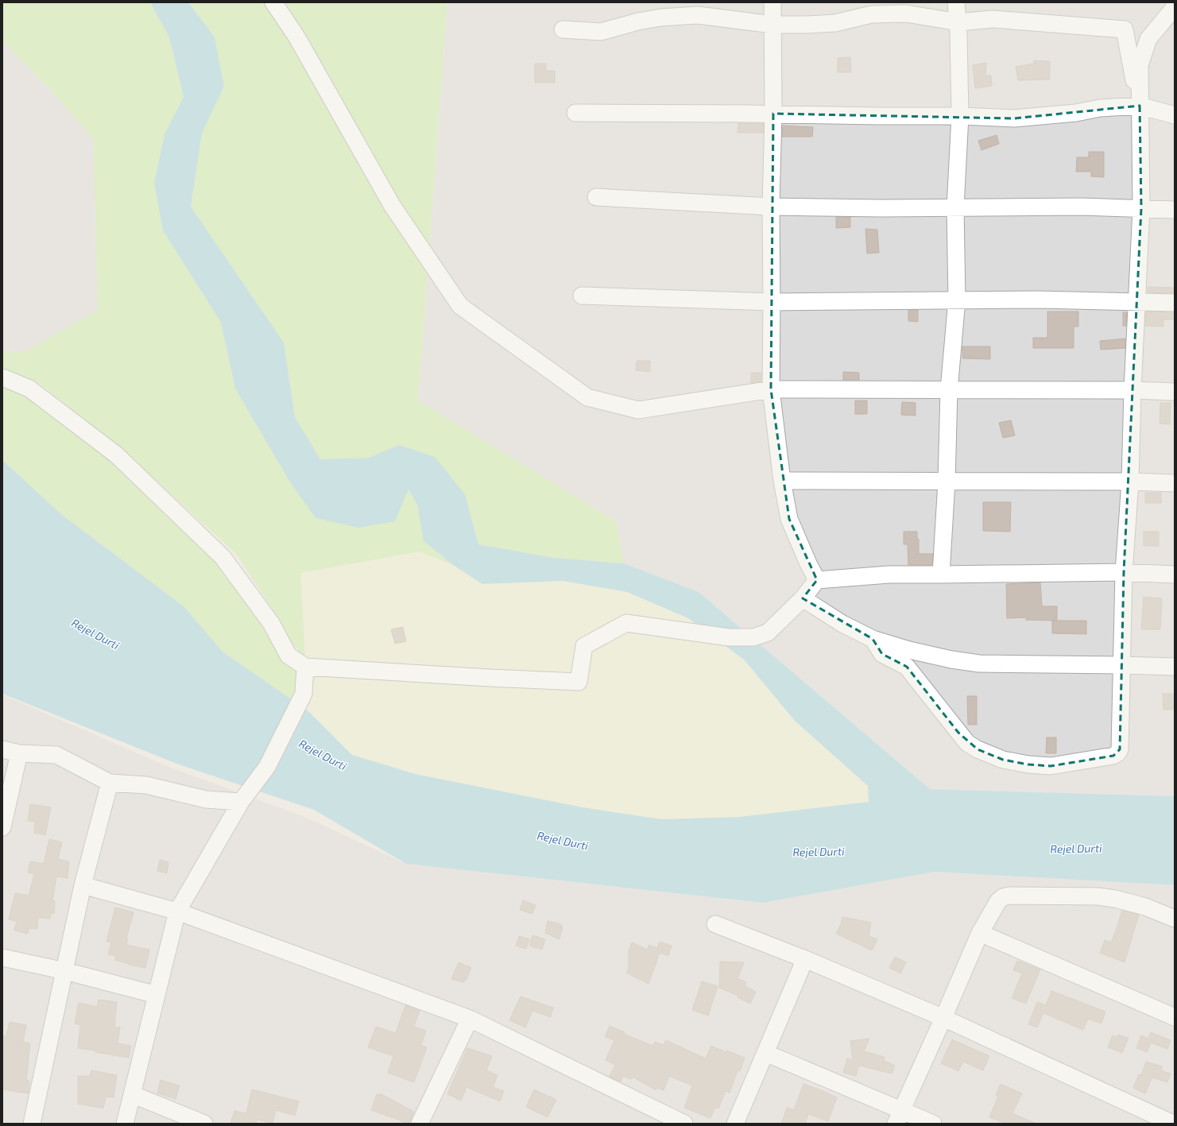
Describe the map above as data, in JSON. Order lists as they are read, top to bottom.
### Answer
{
  "water": ["Rejel Durti"]
}
